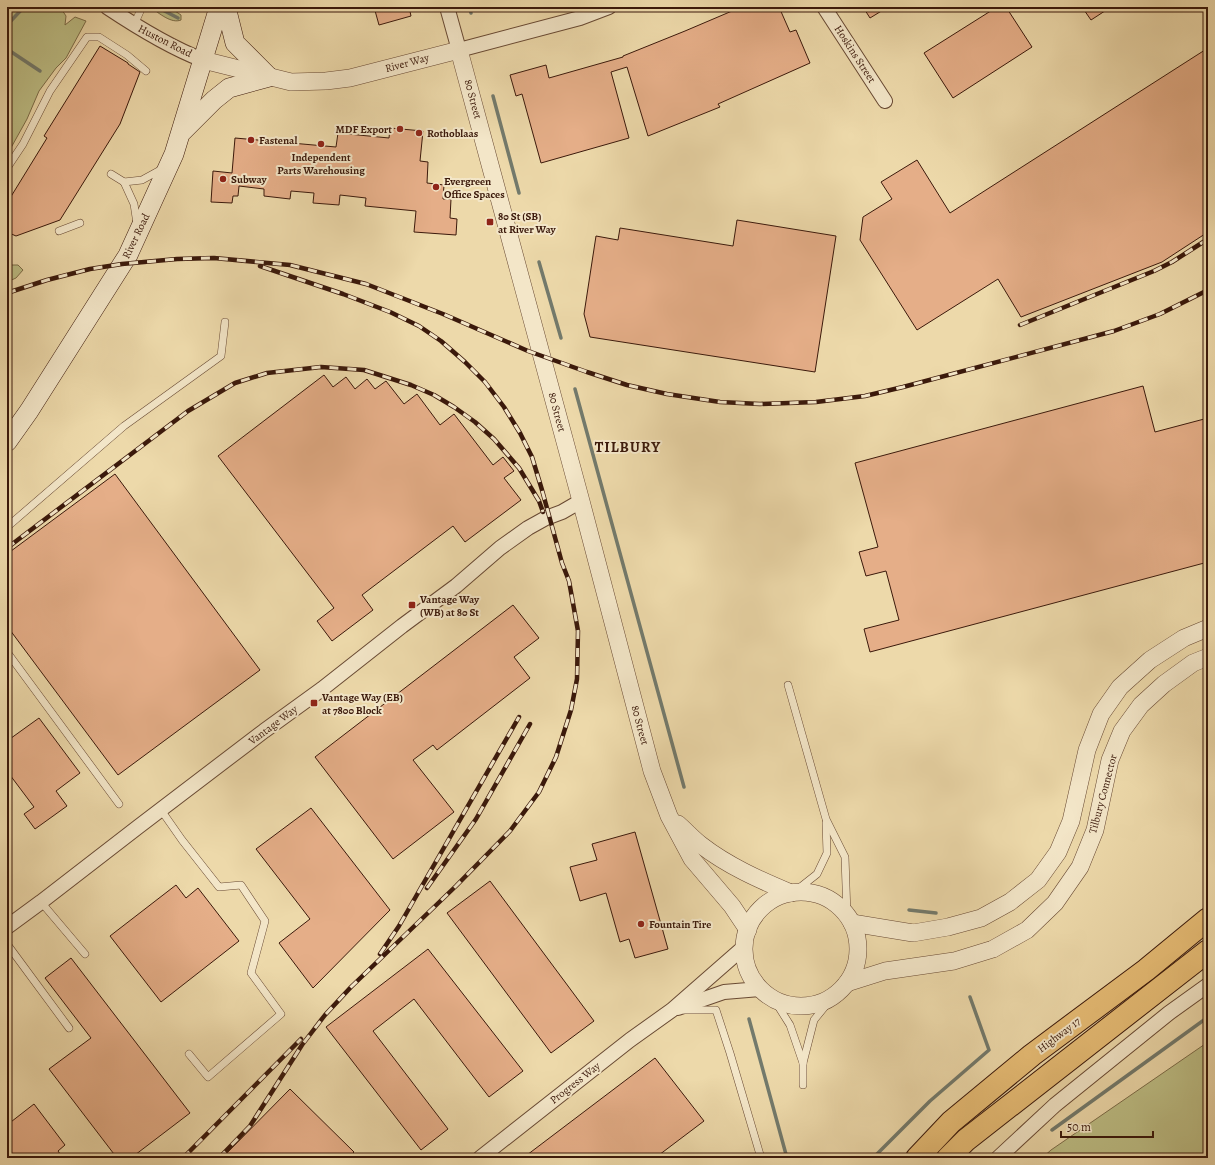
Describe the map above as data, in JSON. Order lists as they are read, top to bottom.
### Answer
{
  "streets": {
    "highway": ["Highway 17"],
    "main road": ["River Road"],
    "street": [
      "Huston Road",
      "Hoskins Street",
      "River Way",
      "80 Street",
      "Vantage Way",
      "Tilbury Connector",
      "Progress Way"
    ]
  },
  "crossings": [
    ["Huston Road", "River Way"],
    ["Huston Road", "River Road"],
    ["River Way", "80 Street"],
    ["River Way", "River Road"],
    ["80 Street", "Vantage Way"],
    ["80 Street", "Tilbury Connector"],
    ["80 Street", "Progress Way"],
    ["Tilbury Connector", "Progress Way"]
  ],
  "districts": ["TILBURY"],
  "places": {
    "other": [
      "MDF Export",
      "Rothoblaas",
      "Fastenal",
      "Independent Parts Warehousing",
      "Subway",
      "Evergreen Office Spaces",
      "Fountain Tire"
    ],
    "transit": ["80 St (SB) at River Way", "Vantage Way (WB) at 80 St", "Vantage Way (EB) at 7800 Block"]
  },
  "scale_bar": "50 m"
}
